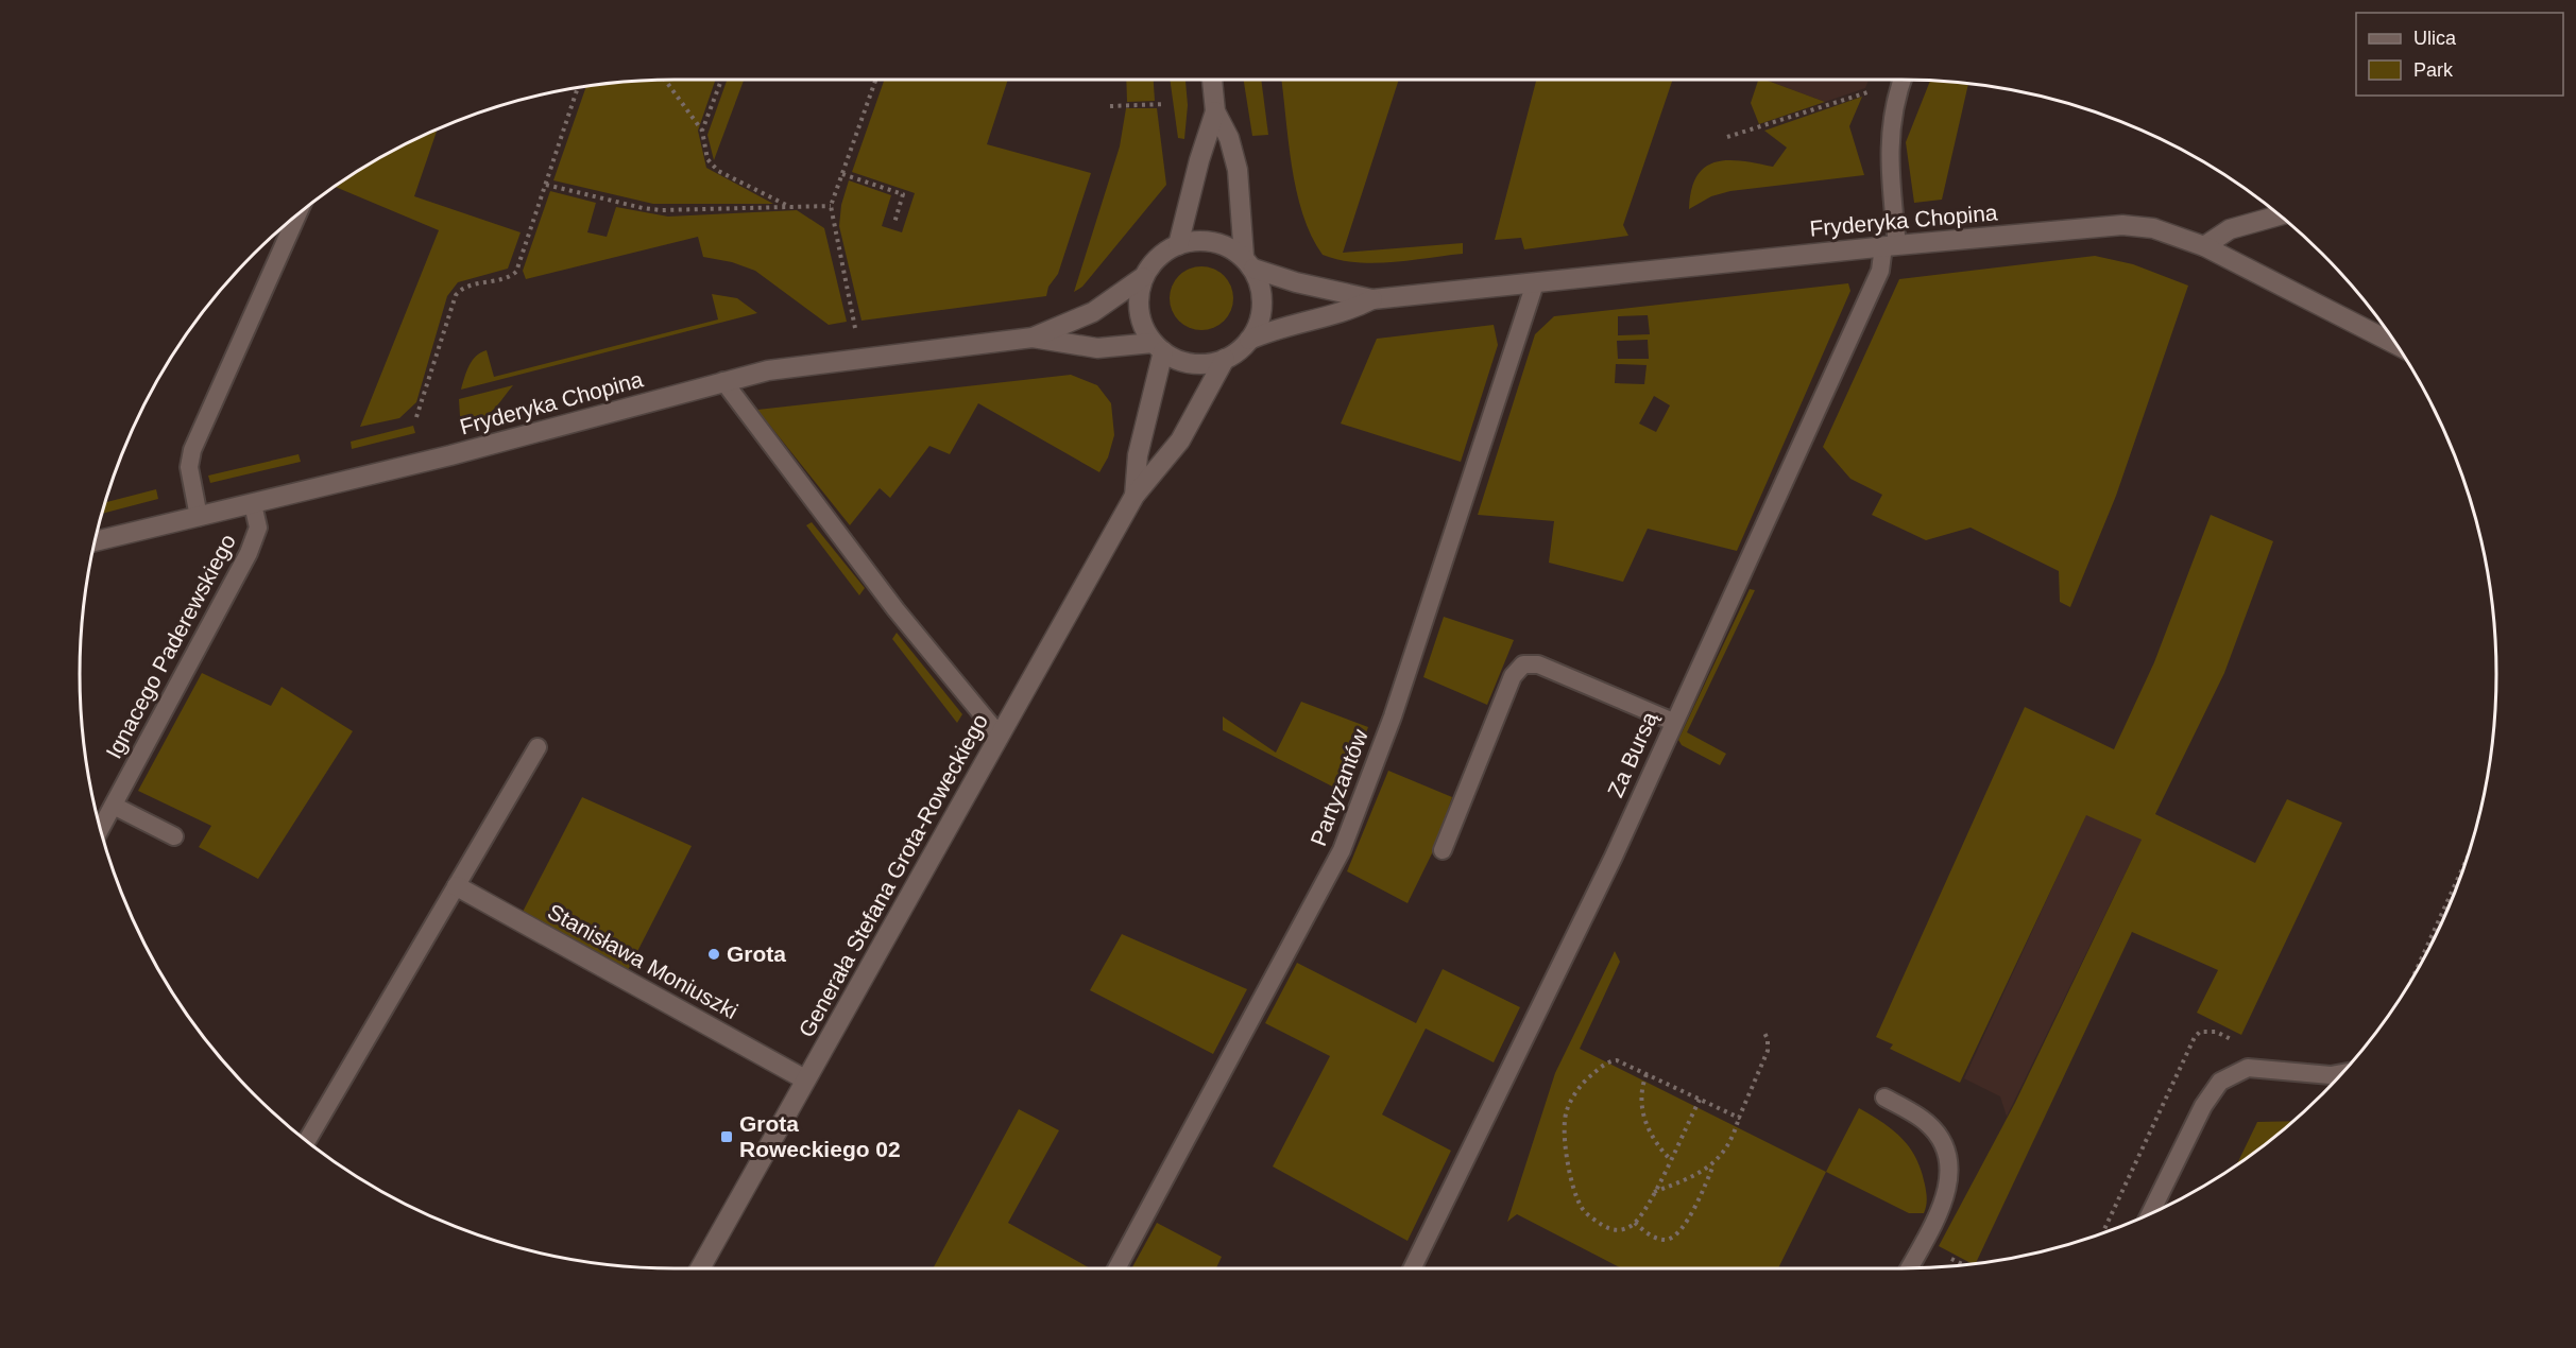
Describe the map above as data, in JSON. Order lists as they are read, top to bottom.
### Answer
{
  "streets": {
    "street": ["Fryderyka Chopina", "Generała Stefana Grota-Roweckiego", "Stanisława Moniuszki"],
    "lane": ["Ignacego Paderewskiego", "Za Bursą", "Partyzantów"]
  },
  "crossings": [
    ["Fryderyka Chopina", "Ignacego Paderewskiego"],
    ["Fryderyka Chopina", "Za Bursą"],
    ["Fryderyka Chopina", "Partyzantów"],
    ["Generała Stefana Grota-Roweckiego", "Stanisława Moniuszki"]
  ],
  "places": {
    "other": ["Grota"],
    "transit": ["Grota Roweckiego 02"]
  },
  "legend": ["Ulica", "Park"]
}
